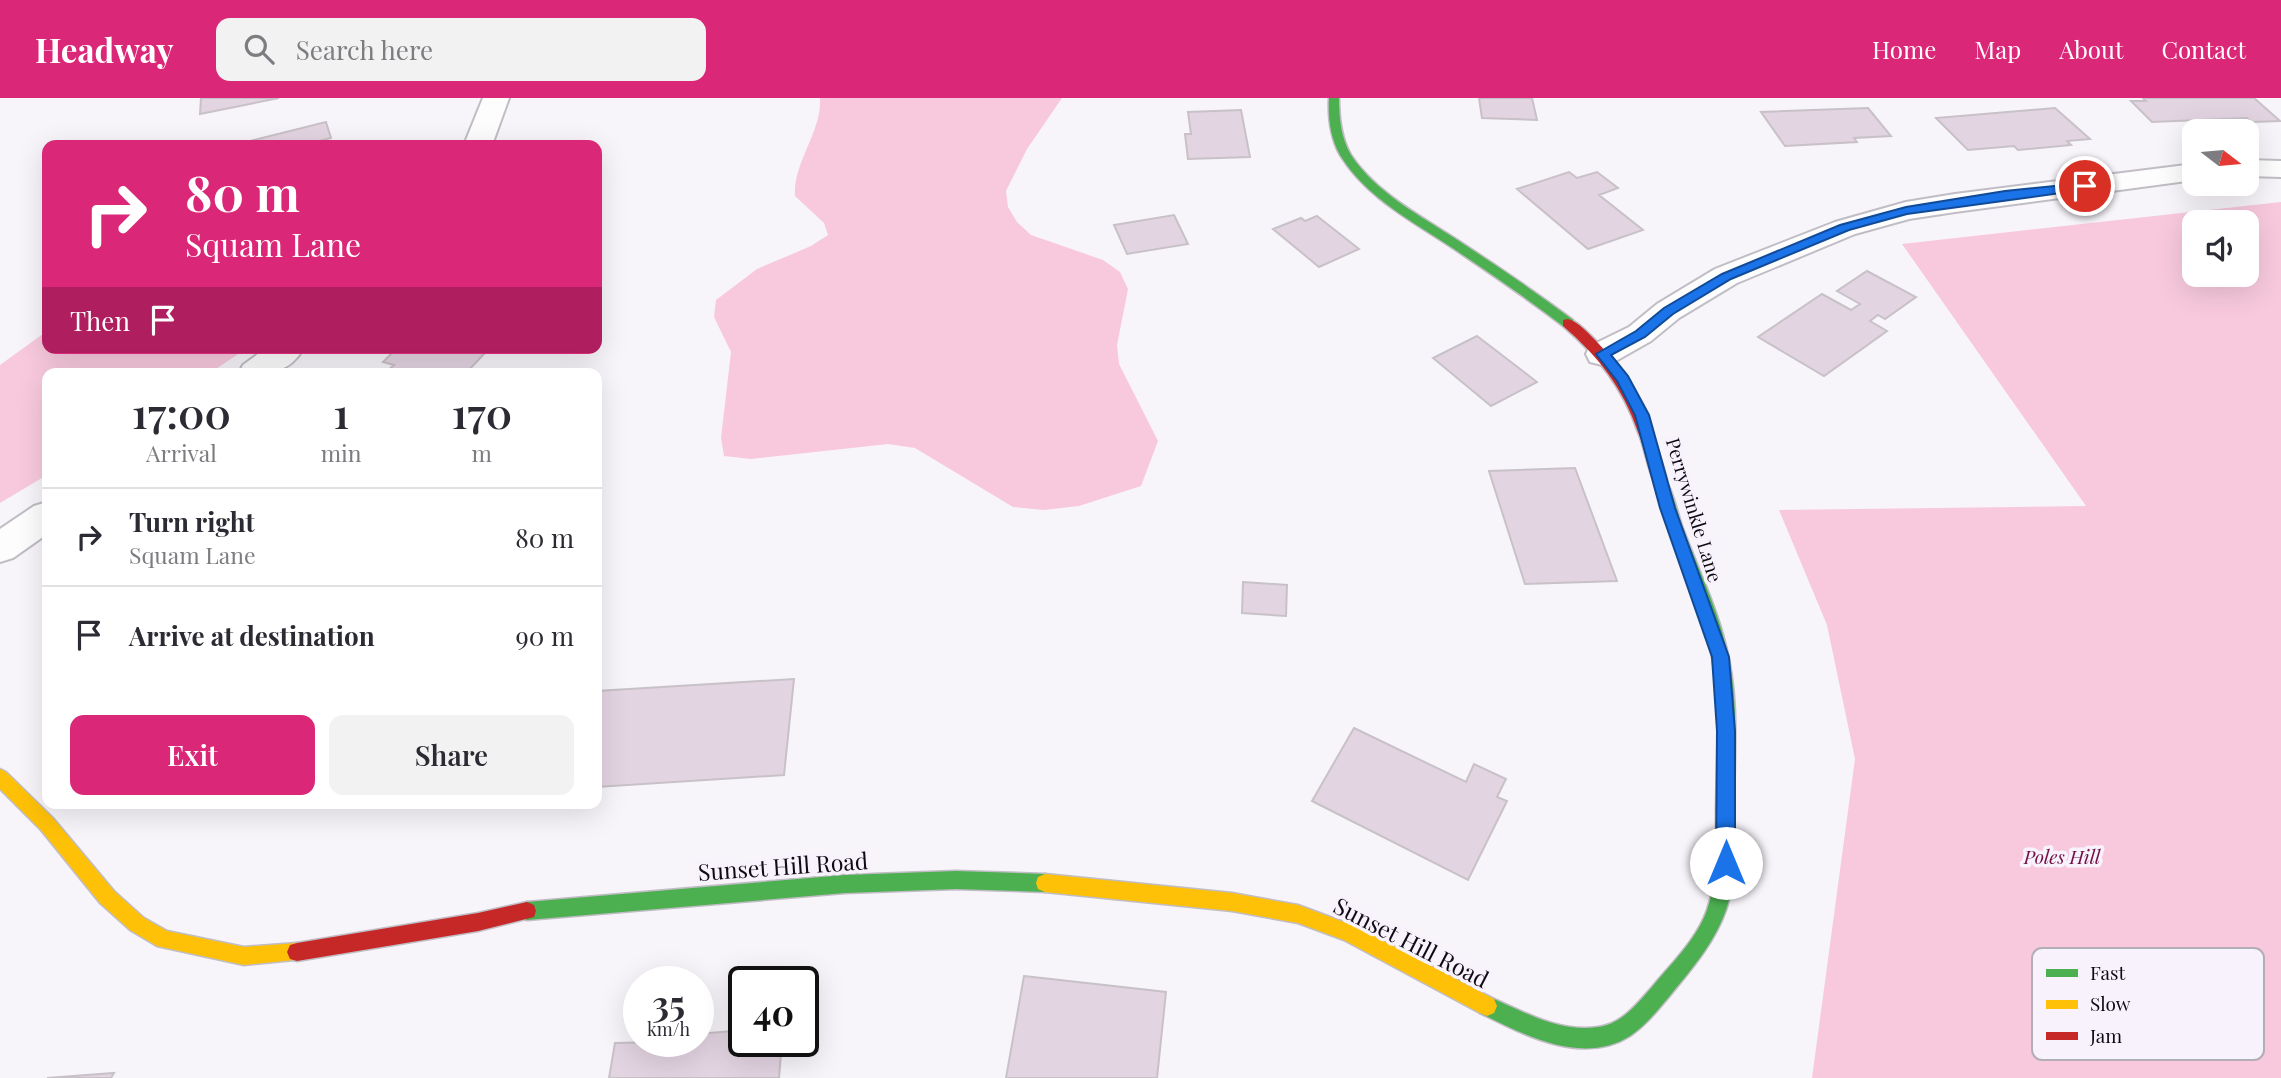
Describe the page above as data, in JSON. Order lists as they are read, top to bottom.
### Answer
{
  "streets": {
    "street": ["Perrywinkle Lane", "Sunset Hill Road"]
  },
  "crossings": [
    ["Perrywinkle Lane", "Sunset Hill Road"]
  ],
  "parks": ["Poles Hill"],
  "legend": ["Fast", "Slow", "Jam"],
  "north": "right",
  "page": {
    "header": "Headway",
    "search": "Search here",
    "nav": [
      "Home",
      "Map",
      "About",
      "Contact"
    ],
    "turn": ["80 m", "Squam Lane"],
    "then": "Then",
    "eta": [
      "17:00",
      "Arrival",
      "1",
      "min",
      "170",
      "m"
    ],
    "list": [
      {
        "name": "Turn right",
        "note": "Squam Lane",
        "value": "80 m"
      },
      {
        "name": "Arrive at destination",
        "value": "90 m"
      }
    ],
    "buttons": ["Exit", "Share"],
    "speed": "35 km/h",
    "limit": "40"
  }
}
